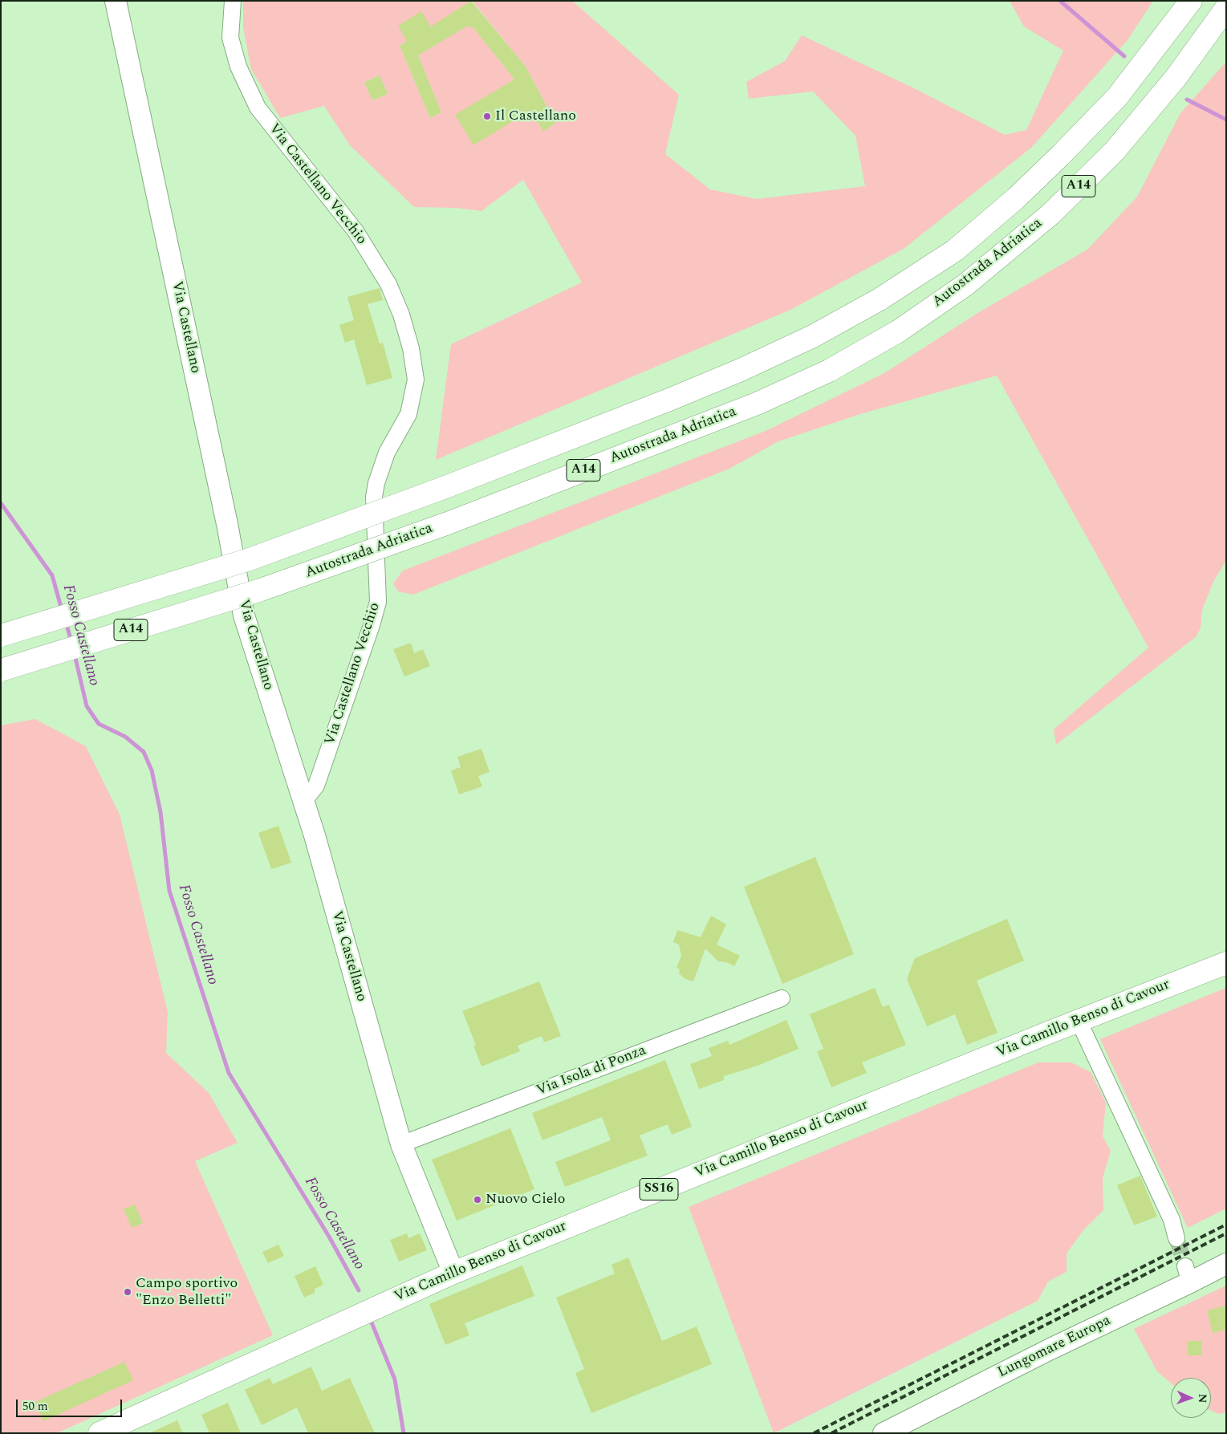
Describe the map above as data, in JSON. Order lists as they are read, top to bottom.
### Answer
{
  "streets": {
    "main road": [
      "A14",
      "Autostrada Adriatica",
      "Via Camillo Benso di Cavour",
      "SS16"
    ],
    "street": [
      "Via Castellano Vecchio",
      "Via Castellano",
      "Via Isola di Ponza",
      "Lungomare Europa"
    ]
  },
  "crossings": [
    ["Via Castellano Vecchio", "Via Castellano"],
    ["Via Castellano", "Via Camillo Benso di Cavour"],
    ["Via Castellano", "Via Isola di Ponza"]
  ],
  "water": ["Fosso Castellano"],
  "places": ["Il Castellano", "Nuovo Cielo", "Campo sportivo \"Enzo Belletti\""],
  "scale_bar": "50 m",
  "north": "right"
}
